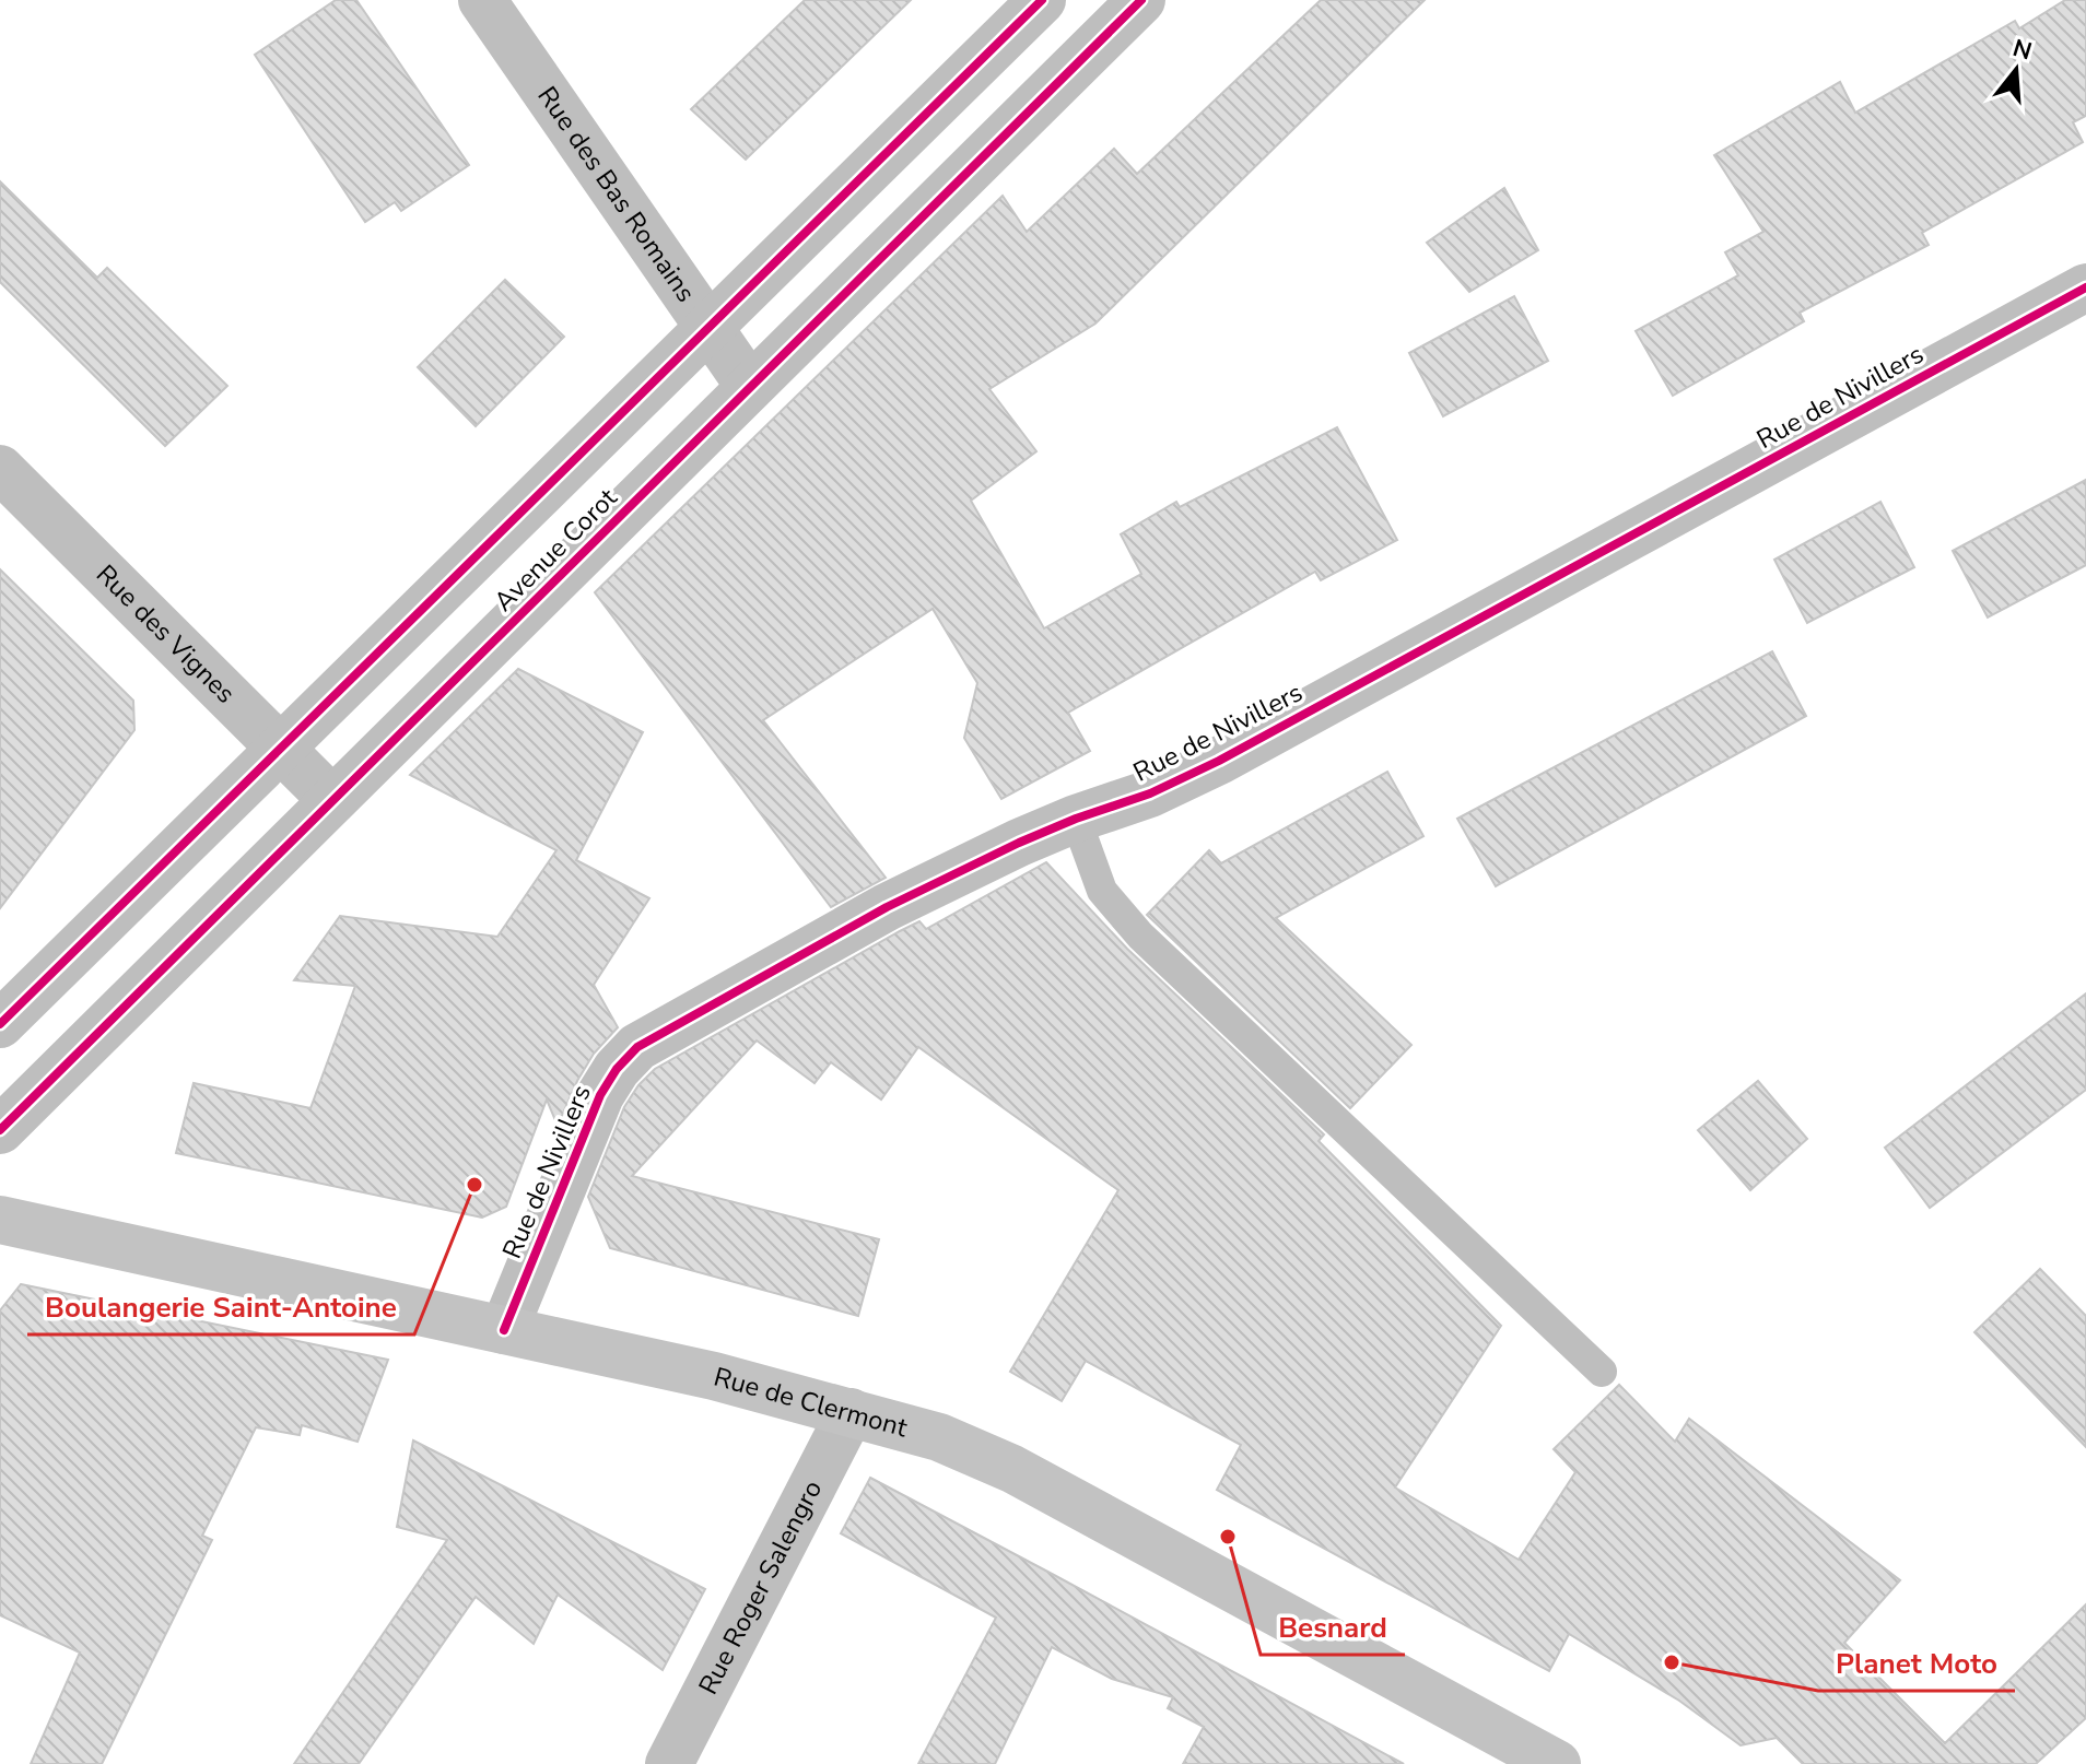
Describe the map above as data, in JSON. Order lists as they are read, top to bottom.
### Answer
{
  "streets": {
    "main road": ["Rue de Clermont"],
    "street": [
      "Rue des Bas Romains",
      "Rue de Nivillers",
      "Avenue Corot",
      "Rue des Vignes",
      "Rue Roger Salengro"
    ]
  },
  "crossings": [
    ["Rue des Bas Romains", "Avenue Corot"],
    ["Rue de Nivillers", "Rue de Clermont"],
    ["Avenue Corot", "Rue des Vignes"],
    ["Rue de Clermont", "Rue Roger Salengro"]
  ],
  "places": ["Boulangerie Saint-Antoine", "Besnard", "Planet Moto"],
  "north": "top"
}
